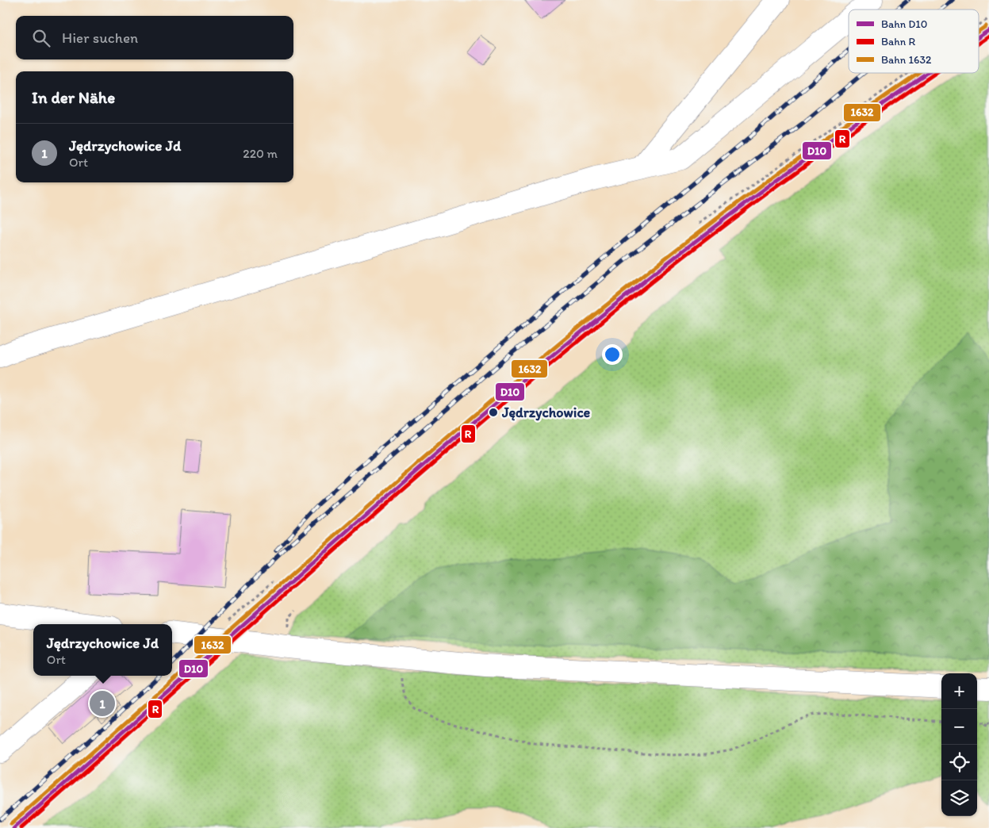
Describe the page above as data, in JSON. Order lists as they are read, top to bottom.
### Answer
{
  "places": ["Jędrzychowice"],
  "lines": ["rail line 1632", "rail line D10", "rail line R"],
  "legend": ["Bahn D10", "Bahn R", "Bahn 1632"],
  "page": {
    "search": "Hier suchen",
    "heading": "In der Nähe",
    "list": [
      {
        "mark": "1",
        "name": "Jędrzychowice Jd",
        "note": "Ort",
        "value": "220 m"
      }
    ],
    "popup": ["Jędrzychowice Jd", "Ort"],
    "map_buttons": ["+", "−"],
    "pins": "1"
  }
}
